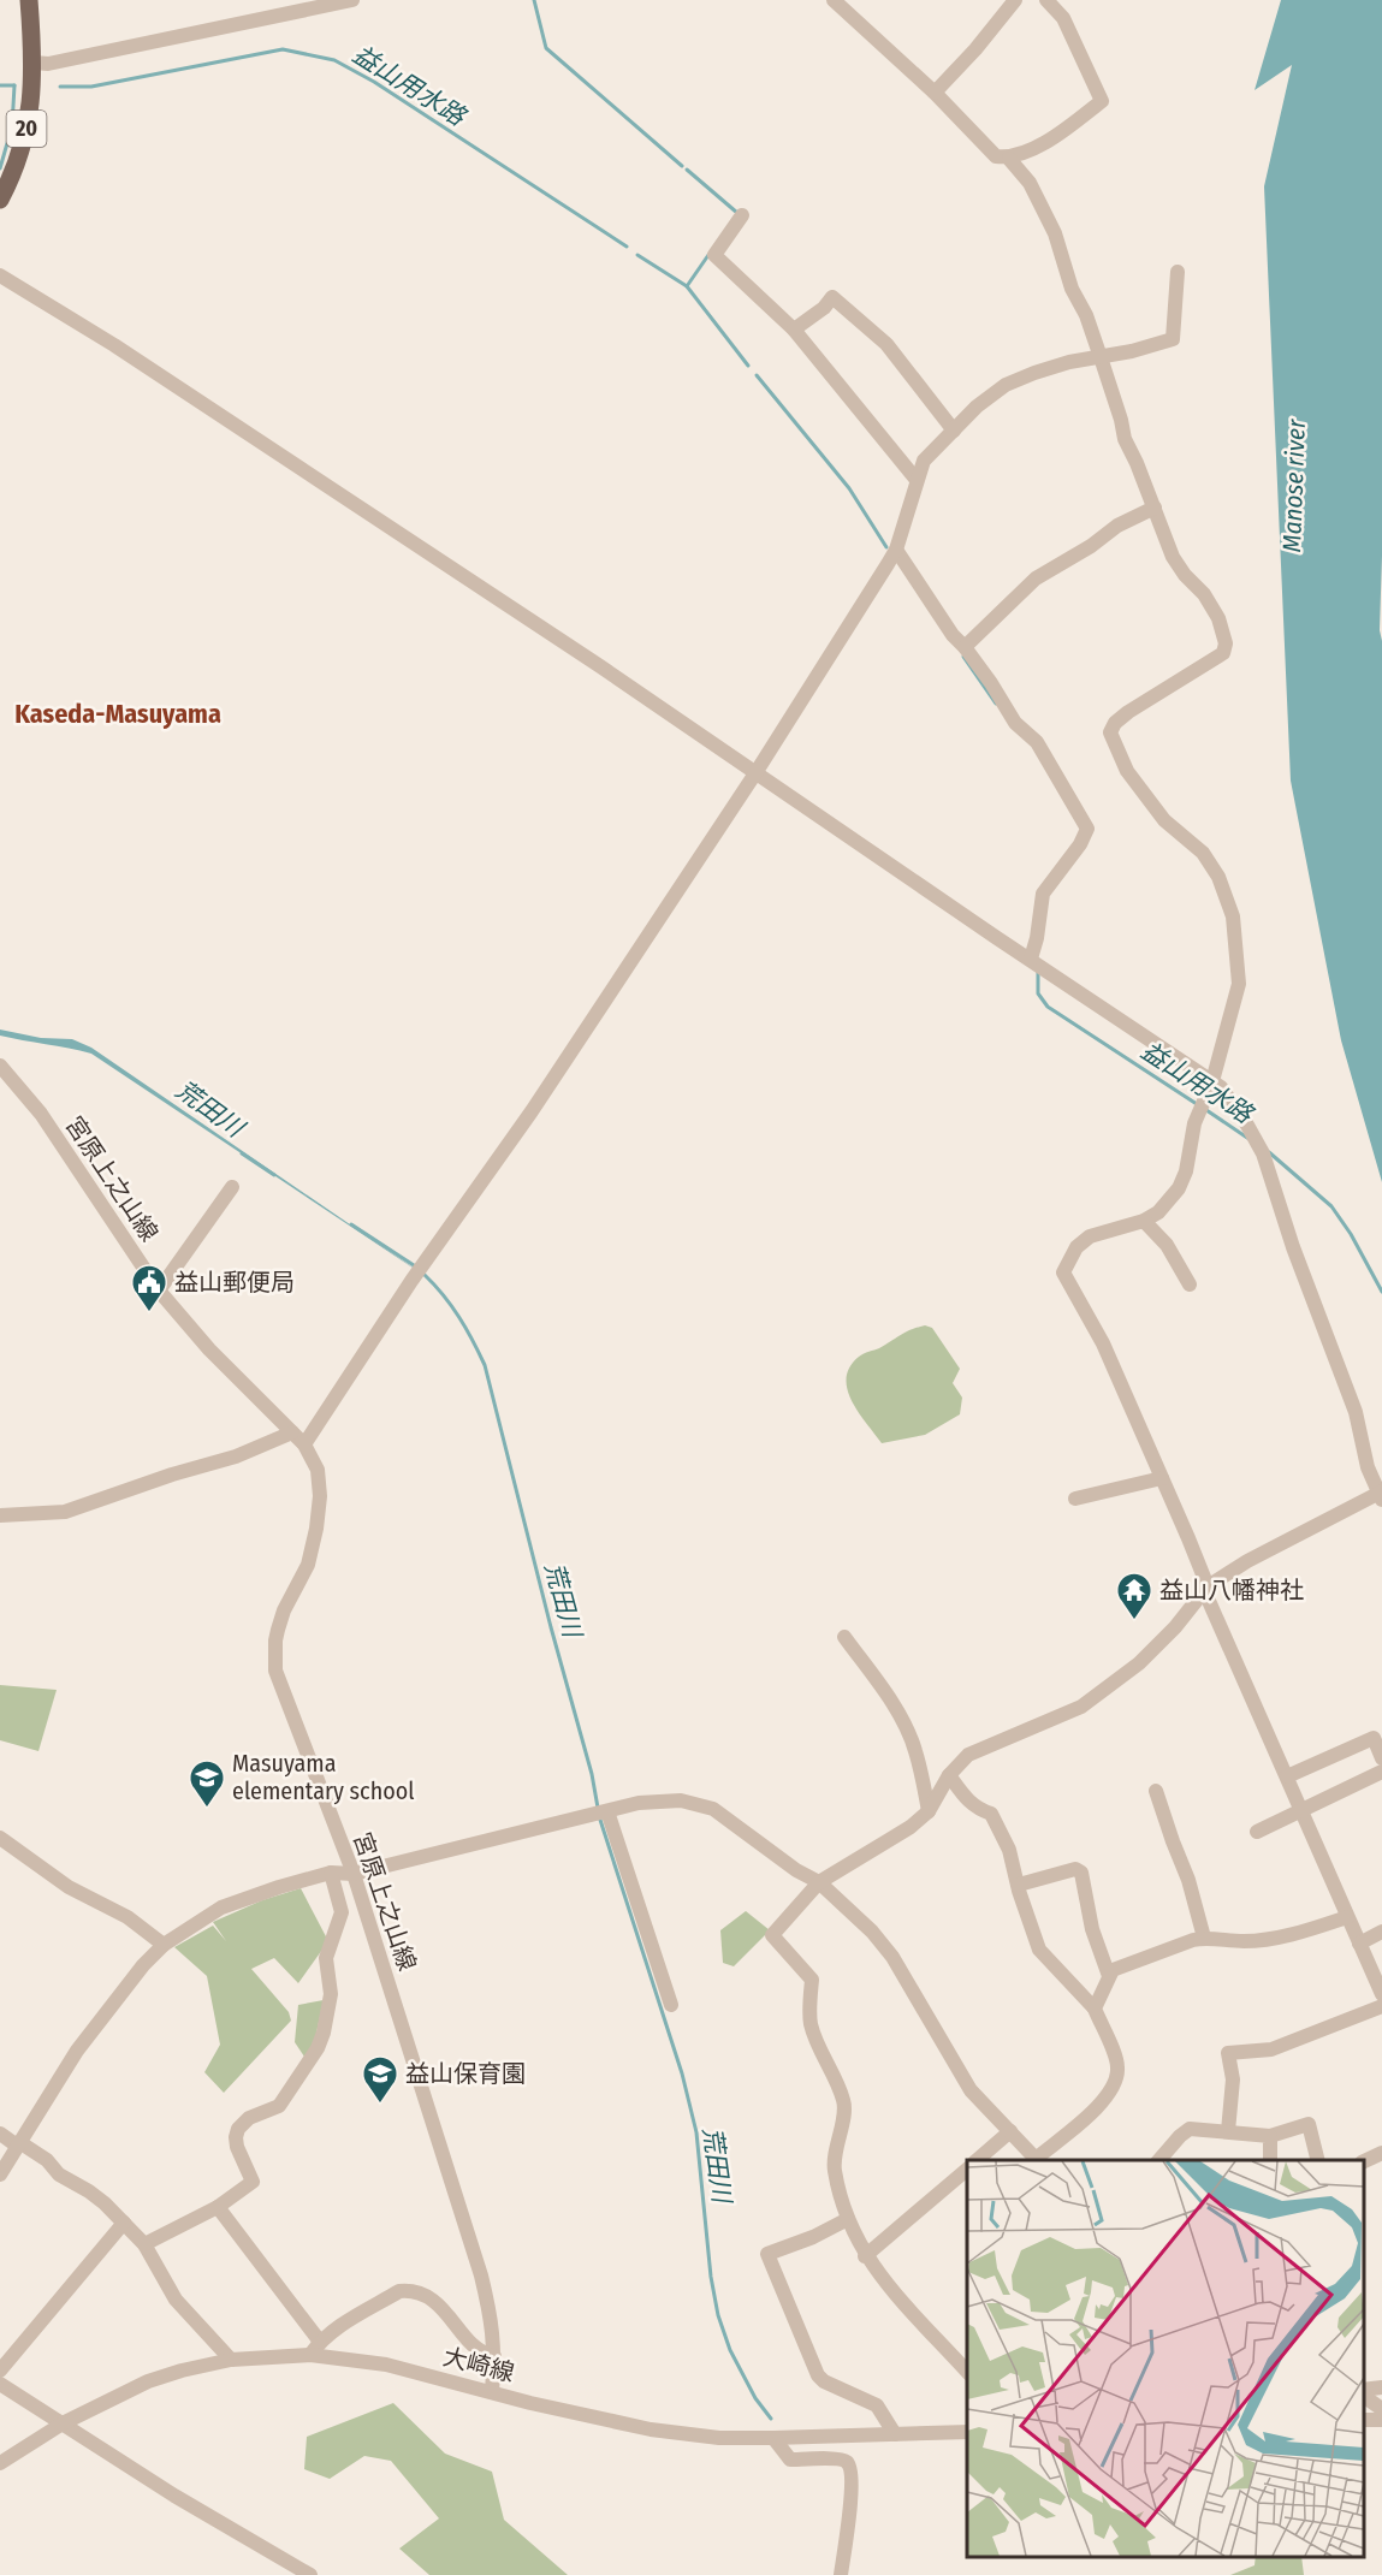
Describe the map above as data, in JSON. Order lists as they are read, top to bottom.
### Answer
{
  "streets": {
    "main road": ["20"],
    "street": ["宮原上之山線", "大崎線"]
  },
  "crossings": [
    ["宮原上之山線", "大崎線"]
  ],
  "districts": ["Kaseda-Masuyama"],
  "water": ["益山用水路", "Manose river", "荒田川"],
  "places": {
    "public building": ["益山郵便局"],
    "temple": ["益山八幡神社"],
    "school or university": ["Masuyama elementary school", "益山保育園"]
  }
}
